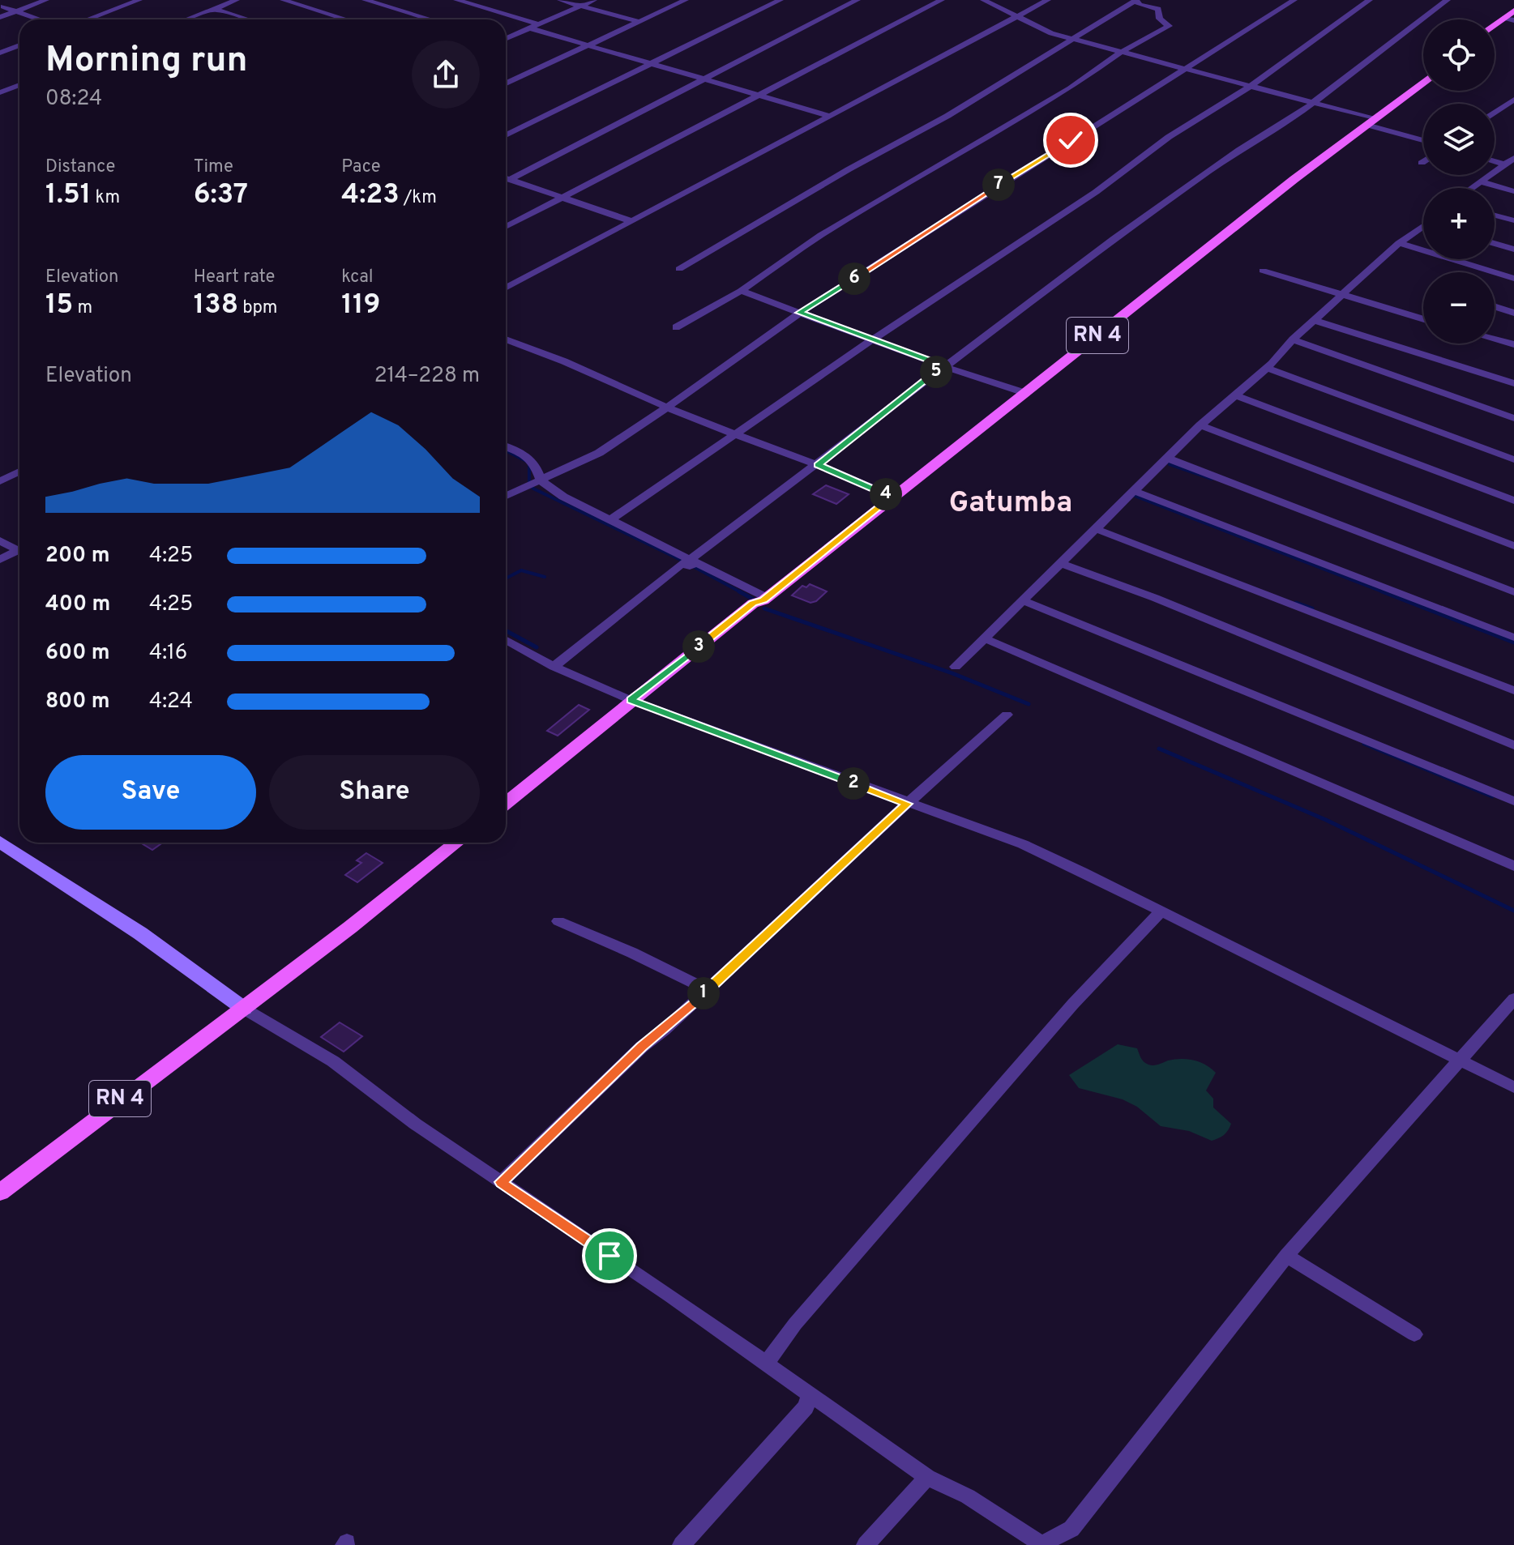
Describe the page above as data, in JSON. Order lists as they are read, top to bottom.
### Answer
{
  "streets": {
    "main road": ["RN 4"]
  },
  "districts": ["Gatumba"],
  "page": {
    "map_buttons": ["+", "−"],
    "heading": ["Morning run", "08:24"],
    "stats": [
      ["Distance", "1.51 km"],
      ["Time", "6:37"],
      ["Pace", "4:23 /km"],
      ["Elevation", "15 m"],
      ["Heart rate", "138 bpm"],
      ["kcal", "119"]
    ],
    "pins": [
      "7",
      "6",
      "5",
      "4",
      "3",
      "2",
      "1"
    ],
    "chart": ["Elevation", "214–228 m"],
    "list": [
      {
        "name": "200 m",
        "note": "4:25"
      },
      {
        "name": "400 m",
        "note": "4:25"
      },
      {
        "name": "600 m",
        "note": "4:16"
      },
      {
        "name": "800 m",
        "note": "4:24"
      }
    ],
    "buttons": ["Save", "Share"]
  }
}
